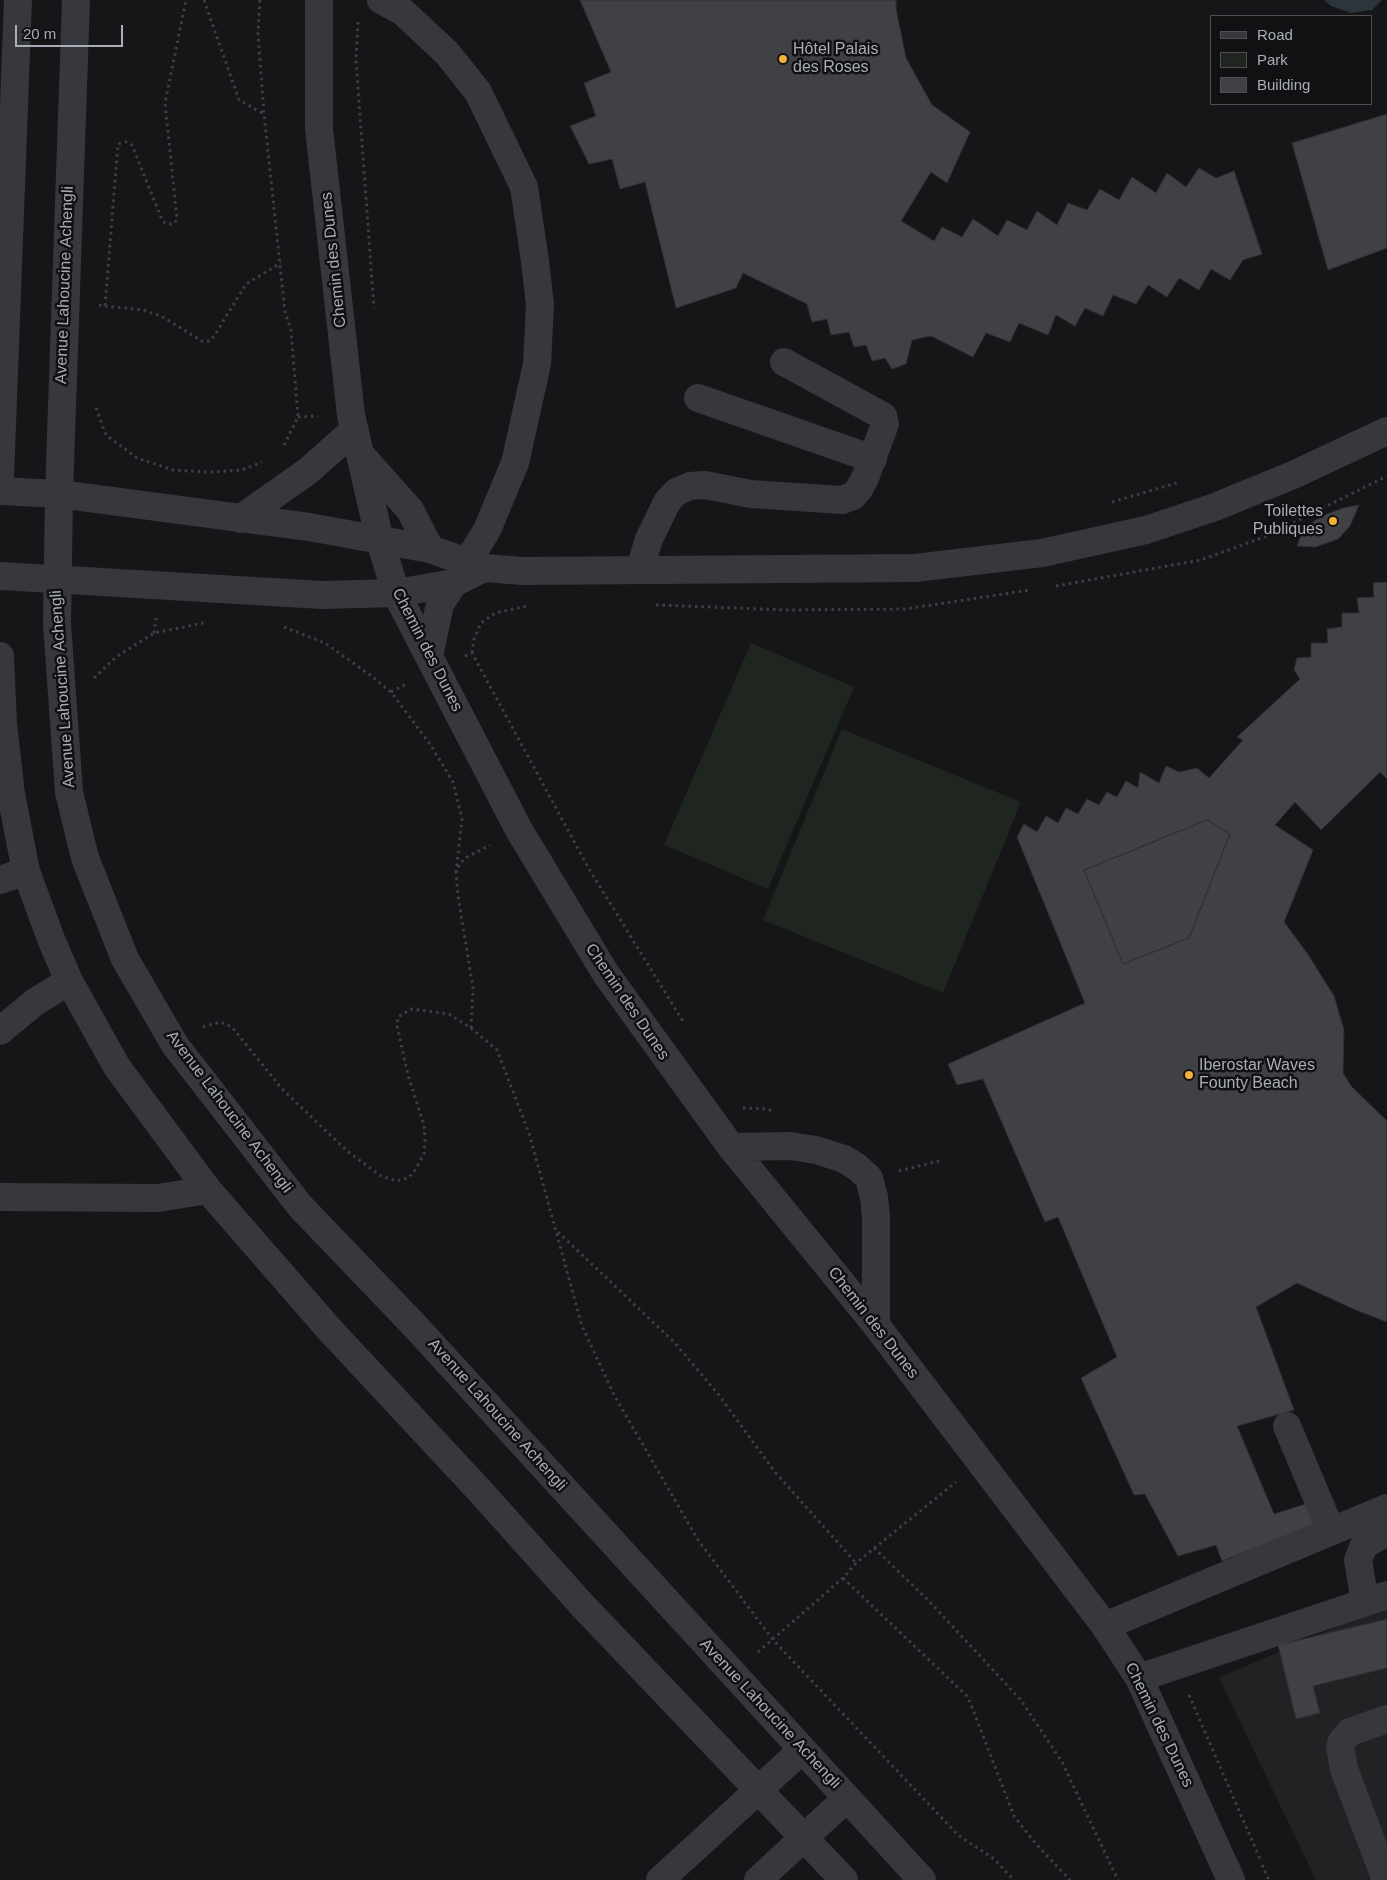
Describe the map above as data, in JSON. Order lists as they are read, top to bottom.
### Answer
{
  "streets": {
    "street": ["Chemin des Dunes", "Avenue Lahoucine Achengli"]
  },
  "places": ["Hôtel Palais des Roses", "Toilettes Publiques", "Iberostar Waves Founty Beach"],
  "legend": ["Road", "Park", "Building"],
  "scale_bar": "20 m"
}
